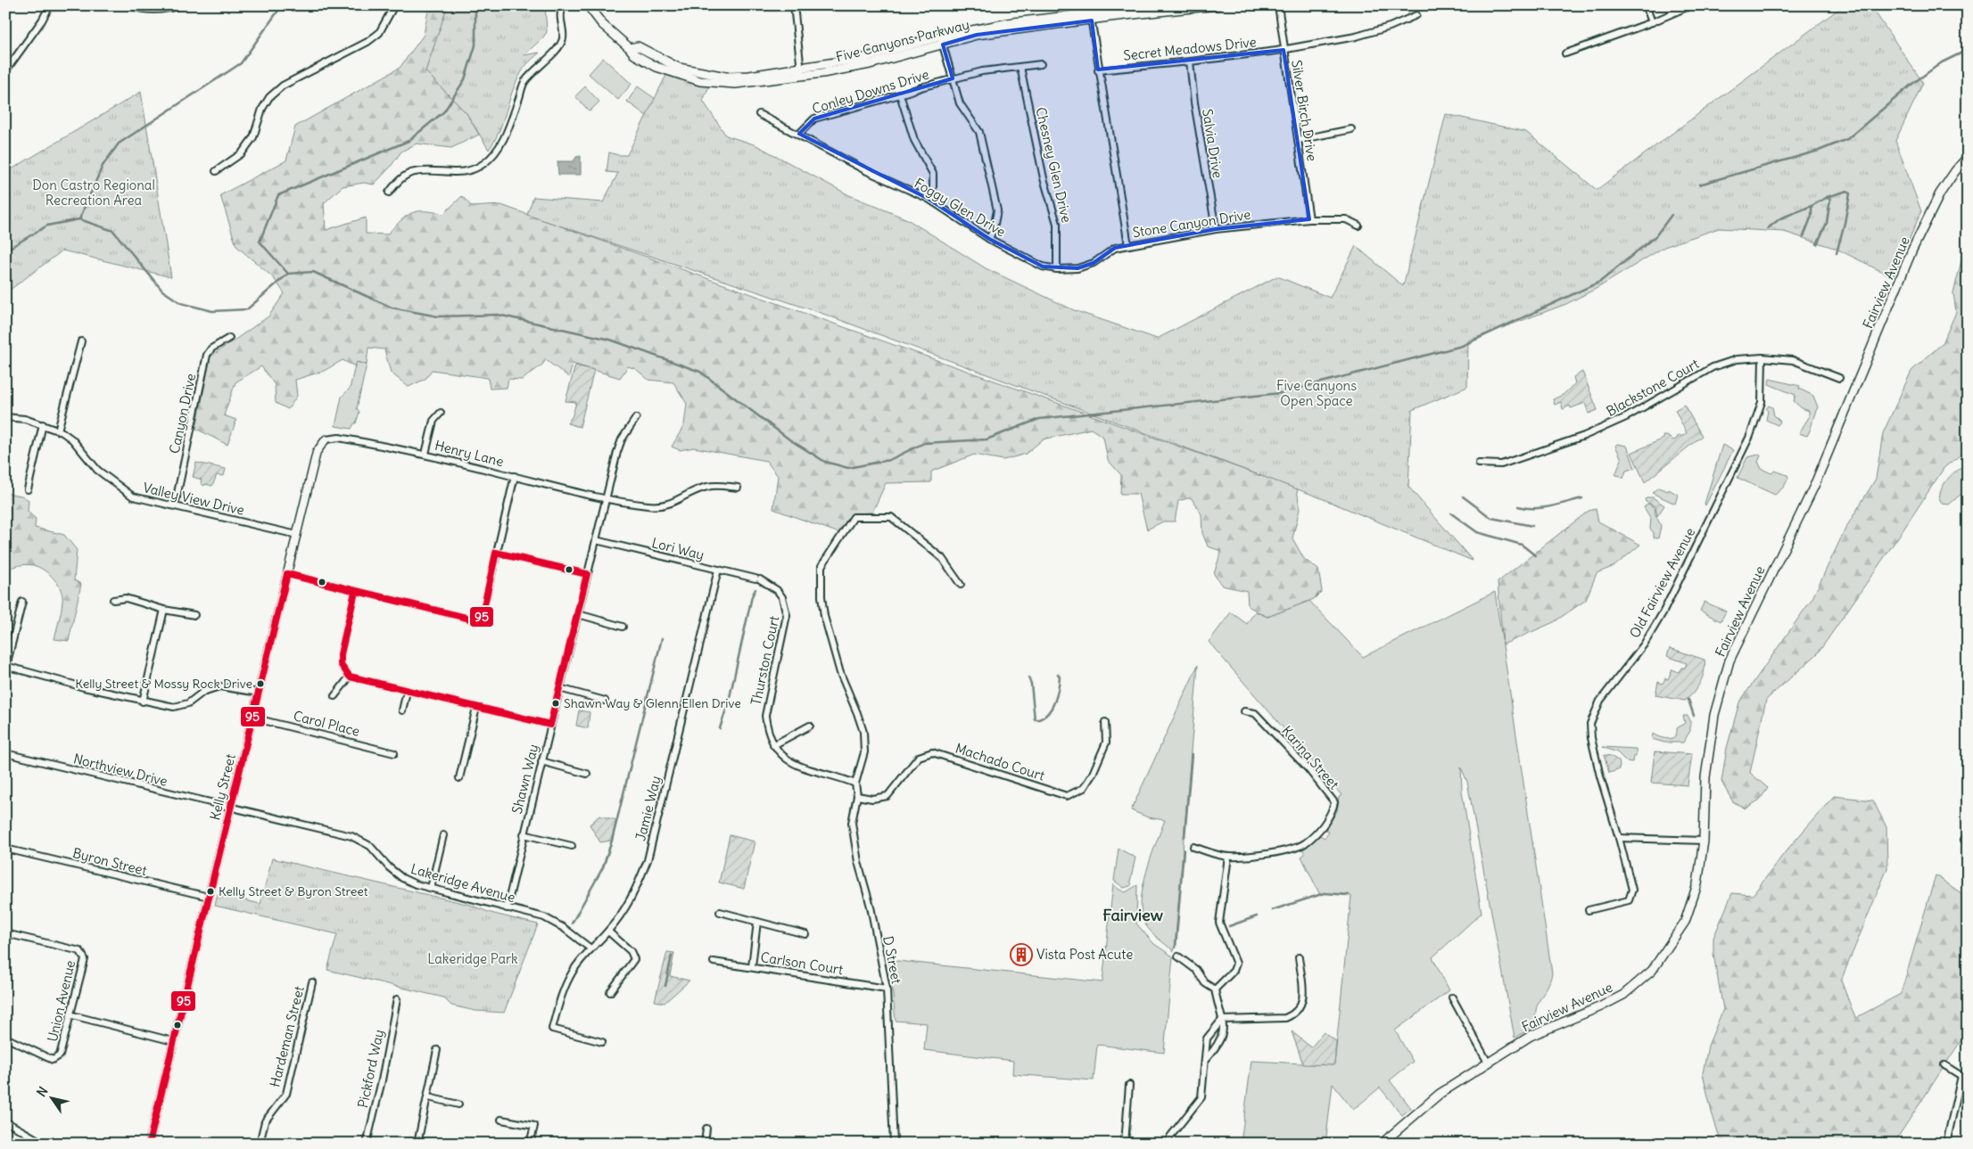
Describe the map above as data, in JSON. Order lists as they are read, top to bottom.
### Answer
{
  "streets": {
    "main road": ["Five Canyons Parkway", "Fairview Avenue"],
    "street": [
      "Secret Meadows Drive",
      "Conley Downs Drive",
      "Silver Birch Drive",
      "Salvia Drive",
      "Chesney Glen Drive",
      "Foggy Glen Drive",
      "Stone Canyon Drive",
      "Blackstone Court",
      "Canyon Drive",
      "Henry Lane",
      "Valley View Drive",
      "Lori Way",
      "Old Fairview Avenue",
      "Thurston Court",
      "Carol Place",
      "Karina Street",
      "Machado Court",
      "Northview Drive",
      "Shawn Way",
      "Kelly Street",
      "Jamie Way",
      "Byron Street",
      "Lakeridge Avenue",
      "D Street",
      "Carlson Court",
      "Union Avenue",
      "Hardeman Street",
      "Pickford Way"
    ]
  },
  "crossings": [
    ["Five Canyons Parkway", "Stone Canyon Drive"],
    ["Secret Meadows Drive", "Silver Birch Drive"],
    ["Secret Meadows Drive", "Salvia Drive"],
    ["Secret Meadows Drive", "Stone Canyon Drive"],
    ["Conley Downs Drive", "Chesney Glen Drive"],
    ["Conley Downs Drive", "Foggy Glen Drive"],
    ["Silver Birch Drive", "Stone Canyon Drive"],
    ["Salvia Drive", "Stone Canyon Drive"],
    ["Chesney Glen Drive", "Foggy Glen Drive"],
    ["Foggy Glen Drive", "Stone Canyon Drive"],
    ["Blackstone Court", "Old Fairview Avenue"],
    ["Canyon Drive", "Valley View Drive"],
    ["Henry Lane", "Shawn Way"],
    ["Henry Lane", "Kelly Street"],
    ["Valley View Drive", "Kelly Street"],
    ["Lori Way", "Thurston Court"],
    ["Lori Way", "Shawn Way"],
    ["Lori Way", "Jamie Way"],
    ["Thurston Court", "D Street"],
    ["Carol Place", "Kelly Street"],
    ["Machado Court", "D Street"],
    ["Northview Drive", "Kelly Street"],
    ["Northview Drive", "Lakeridge Avenue"],
    ["Shawn Way", "Lakeridge Avenue"],
    ["Kelly Street", "Byron Street"],
    ["Kelly Street", "Lakeridge Avenue"],
    ["Jamie Way", "Lakeridge Avenue"],
    ["D Street", "Carlson Court"]
  ],
  "districts": ["Fairview"],
  "parks": ["Don Castro Regional Recreation Area", "Five Canyons Open Space", "Lakeridge Park"],
  "places": {
    "other": ["Kelly Street & Mossy Rock Drive", "Shawn Way & Glenn Ellen Drive", "Kelly Street & Byron Street"],
    "building": ["Vista Post Acute"]
  },
  "lines": ["transit line 95"],
  "north": "top left"
}
